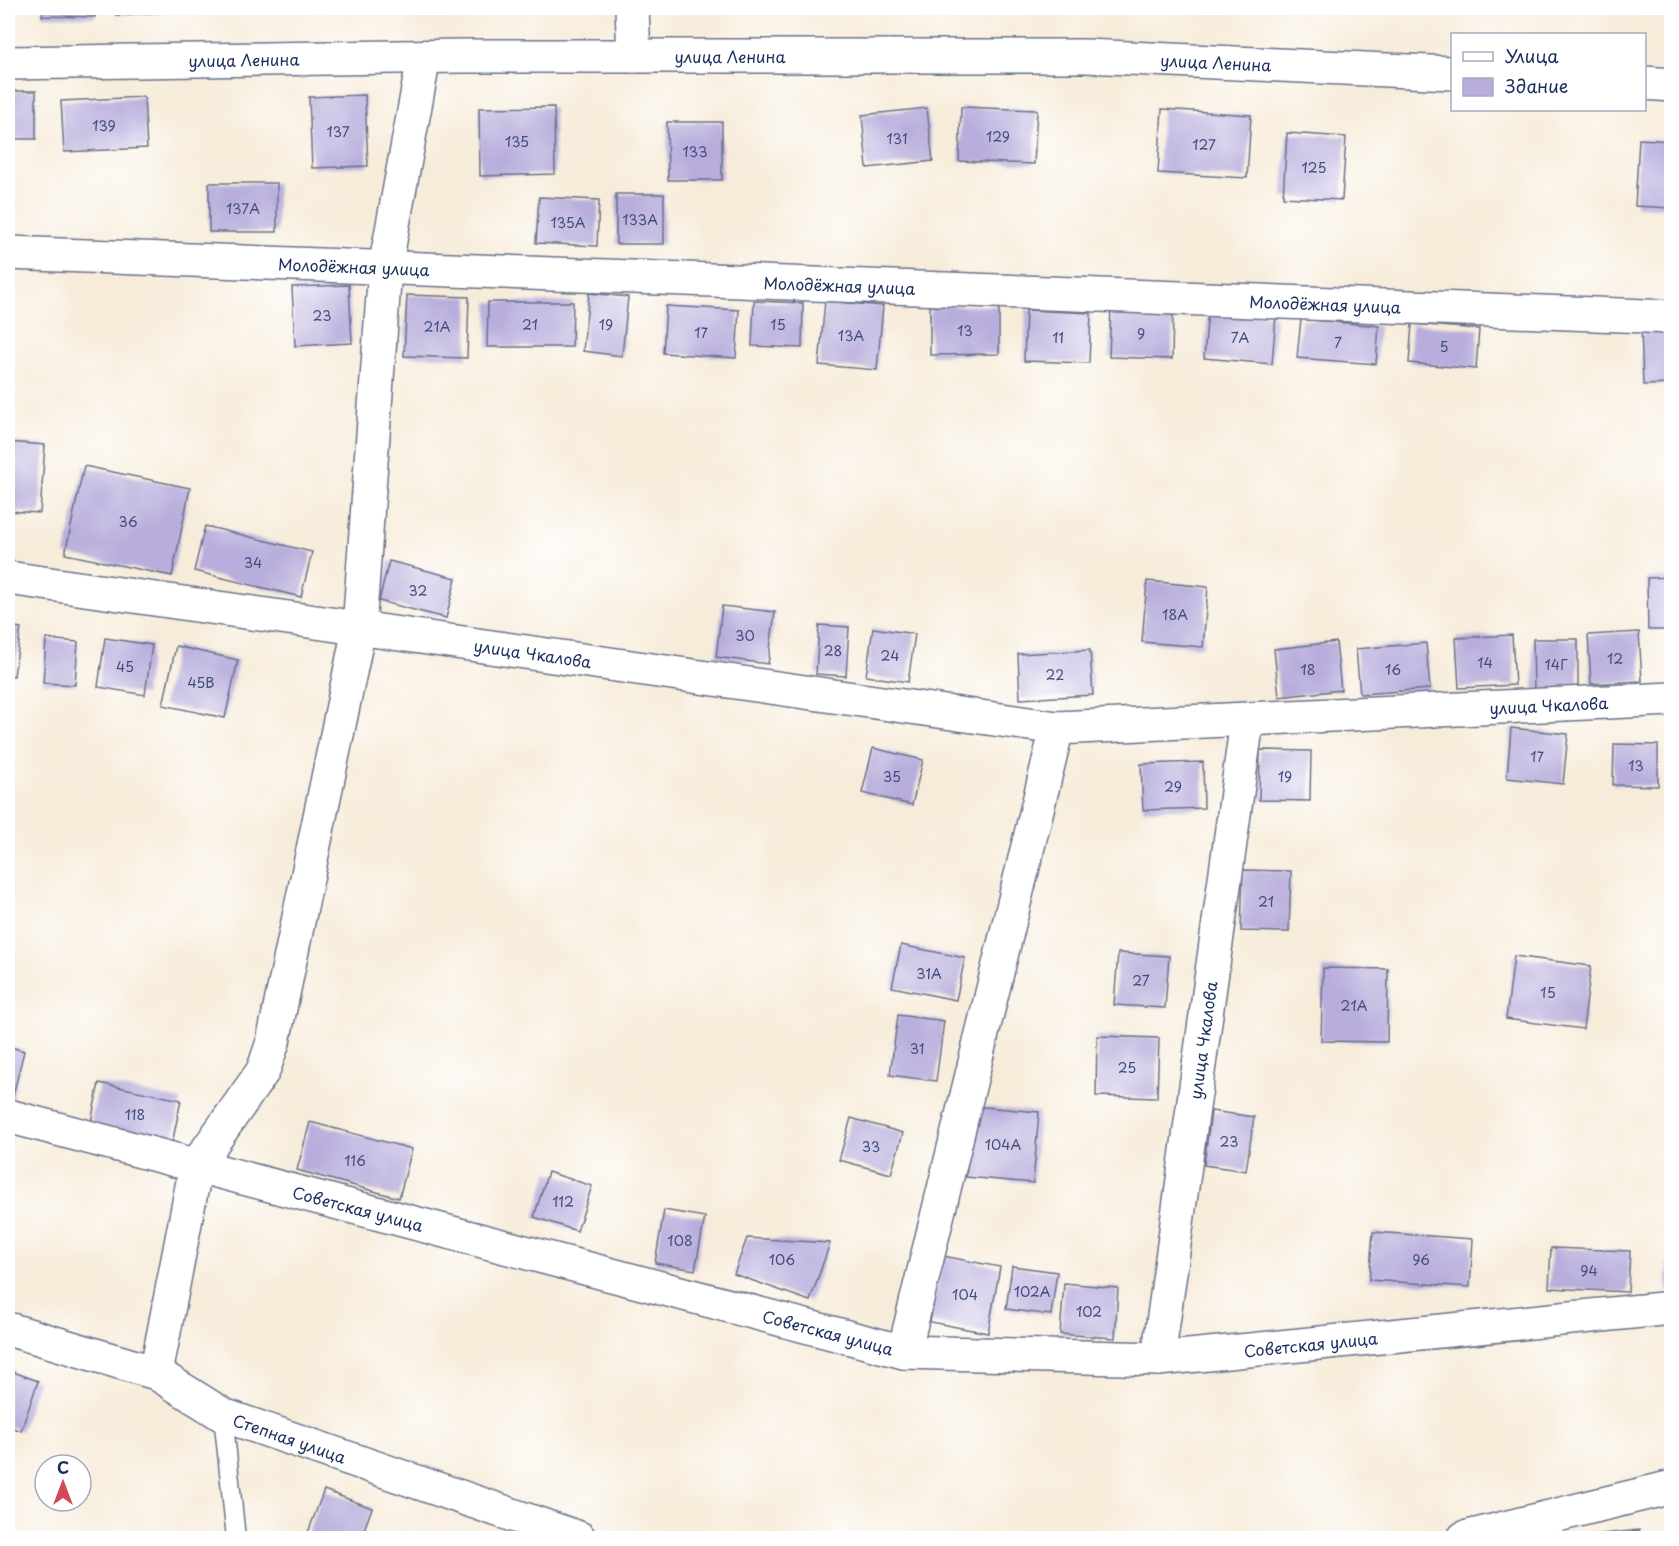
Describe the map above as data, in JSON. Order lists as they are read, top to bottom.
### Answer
{
  "streets": {
    "street": [
      "улица Ленина",
      "Молодёжная улица",
      "улица Чкалова",
      "Советская улица",
      "Степная улица"
    ]
  },
  "crossings": [
    ["улица Чкалова", "Советская улица"]
  ],
  "house_numbers": [
    "139",
    "137",
    "129",
    "131",
    "135",
    "127",
    "133",
    "125",
    "137А",
    "133А",
    "135А",
    "23",
    "21",
    "19",
    "15",
    "21А",
    "13",
    "17",
    "9",
    "13А",
    "11",
    "7А",
    "7",
    "5",
    "36",
    "34",
    "32",
    "18А",
    "30",
    "28",
    "24",
    "12",
    "14",
    "14Г",
    "45",
    "18",
    "16",
    "22",
    "45В",
    "17",
    "13",
    "35",
    "19",
    "29",
    "21",
    "31А",
    "27",
    "15",
    "21А",
    "31",
    "25",
    "118",
    "23",
    "104А",
    "33",
    "116",
    "112",
    "108",
    "106",
    "96",
    "94",
    "102А",
    "104",
    "102"
  ],
  "legend": ["Улица", "Здание"],
  "north": "top"
}
